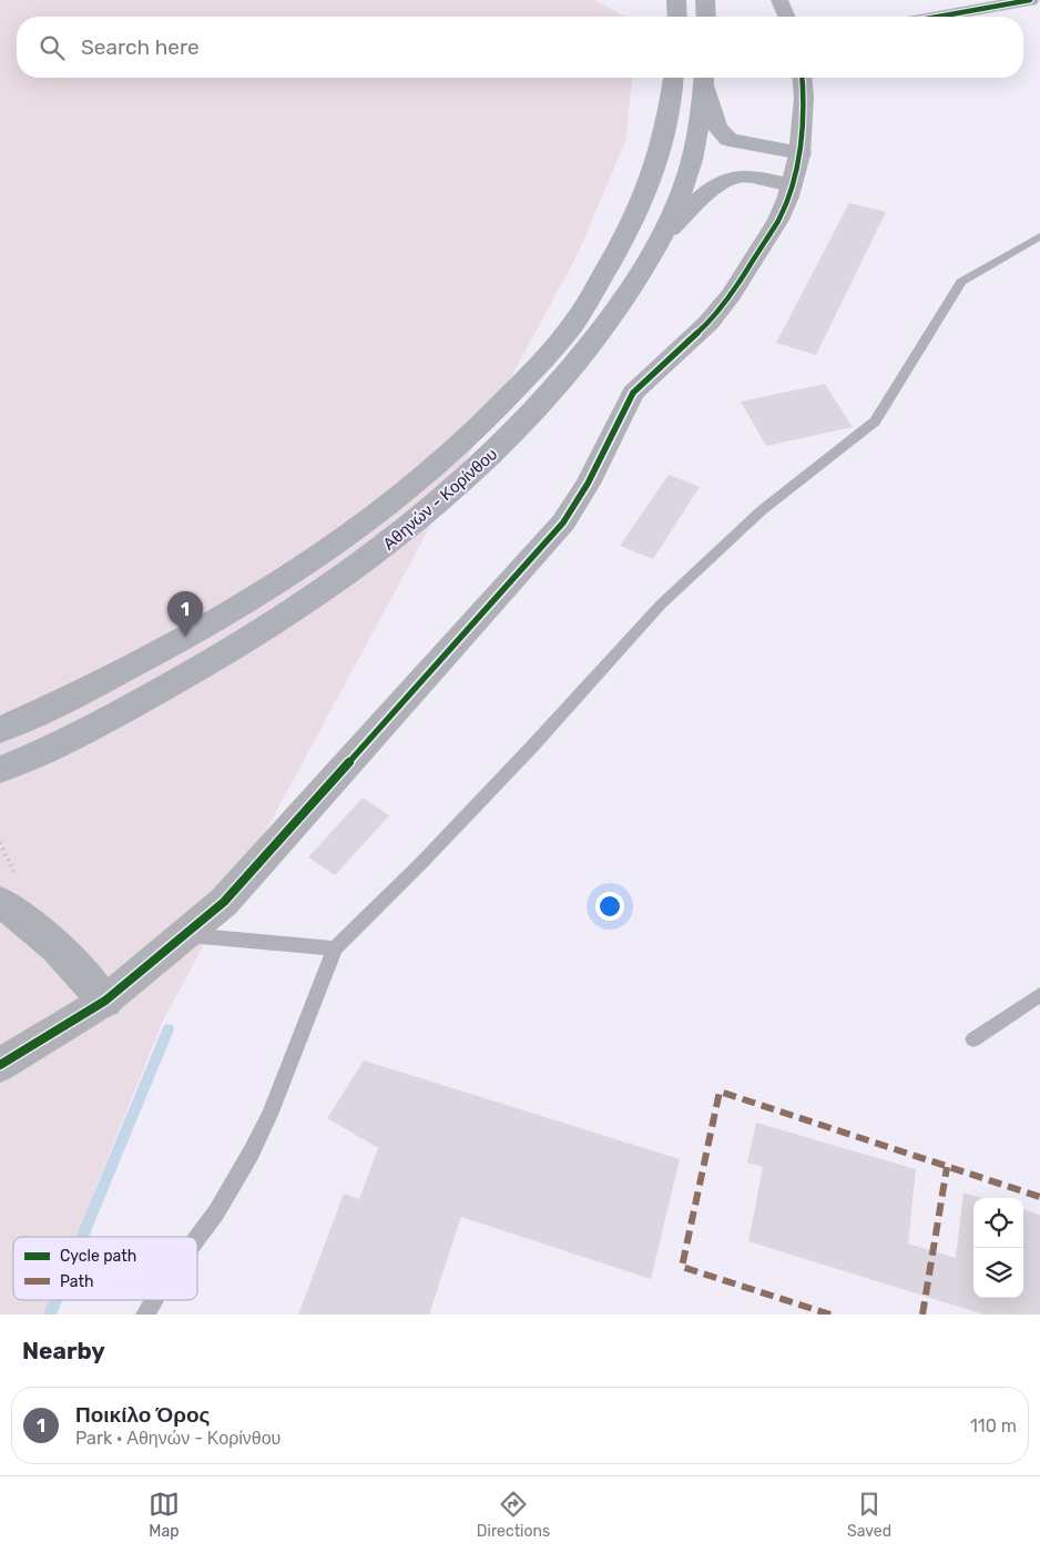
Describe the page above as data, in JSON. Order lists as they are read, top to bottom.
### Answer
{
  "streets": {
    "highway": ["Αθηνών - Κορίνθου"]
  },
  "legend": ["Cycle path", "Path"],
  "page": {
    "search": "Search here",
    "pins": "1",
    "heading": "Nearby",
    "list": [
      {
        "mark": "1",
        "name": "Ποικίλο Όρος",
        "note": "Park · Αθηνών - Κορίνθου",
        "value": "110 m"
      }
    ],
    "nav": ["Map", "Directions", "Saved"]
  }
}
